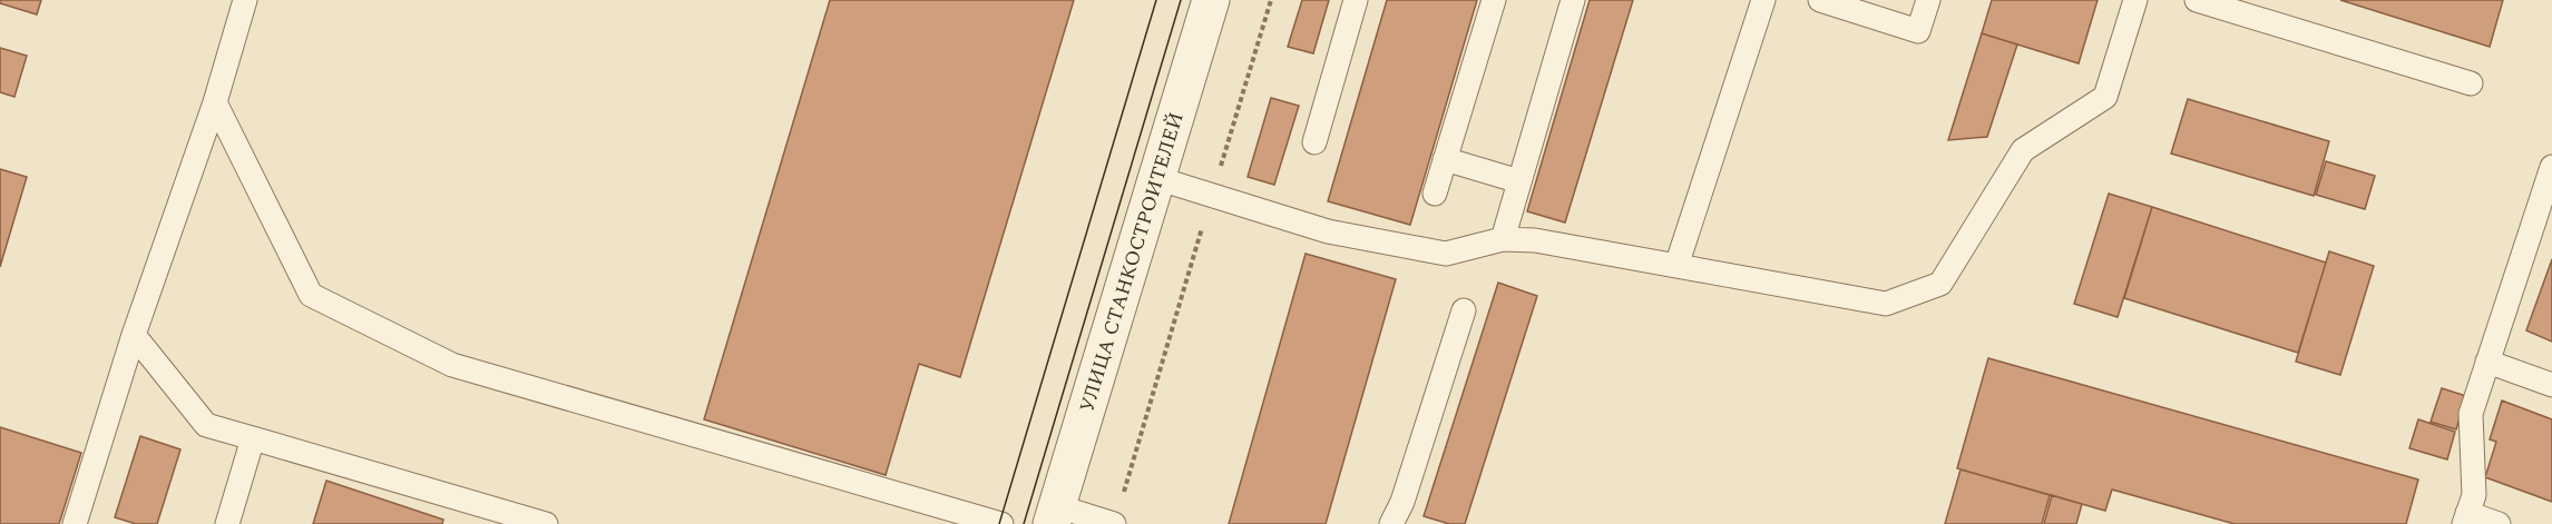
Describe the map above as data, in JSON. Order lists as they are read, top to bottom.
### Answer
{
  "streets": {
    "street": ["УЛИЦА СТАНКОСТРОИТЕЛЕЙ"]
  }
}
